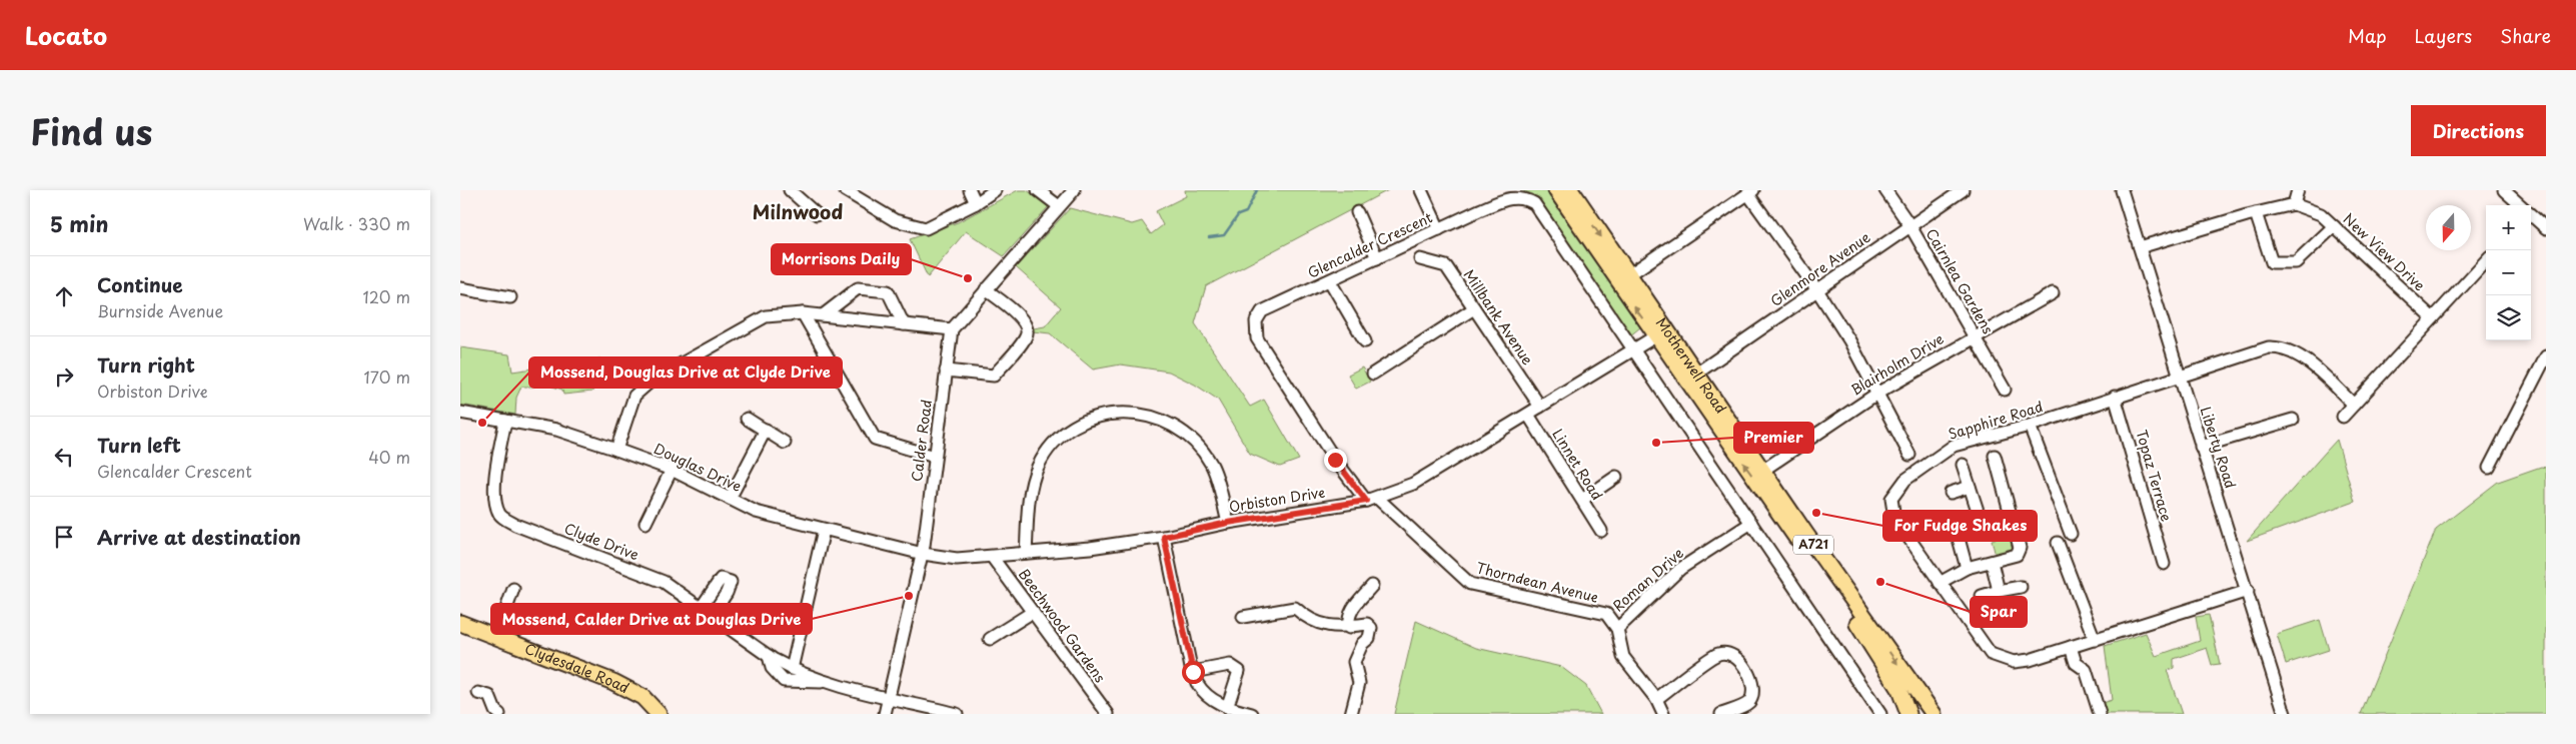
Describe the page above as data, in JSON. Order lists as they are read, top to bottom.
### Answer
{
  "streets": {
    "main road": ["Motherwell Road", "A721", "Clydesdale Road"],
    "street": [
      "Glencalder Crescent",
      "New View Drive",
      "Glenmore Avenue",
      "Cairnlea Gardens",
      "Millbank Avenue",
      "Blairholm Drive",
      "Sapphire Road",
      "Calder Road",
      "Liberty Road",
      "Linnet Road",
      "Douglas Drive",
      "Topaz Terrace",
      "Orbiston Drive",
      "Clyde Drive",
      "Roman Drive",
      "Thorndean Avenue",
      "Beechwood Gardens"
    ]
  },
  "crossings": [
    ["Glencalder Crescent", "Orbiston Drive"],
    ["Glencalder Crescent", "Thorndean Avenue"],
    ["Glenmore Avenue", "Cairnlea Gardens"],
    ["Glenmore Avenue", "Motherwell Road"],
    ["Cairnlea Gardens", "Blairholm Drive"],
    ["Millbank Avenue", "Orbiston Drive"],
    ["Blairholm Drive", "Motherwell Road"],
    ["Motherwell Road", "Orbiston Drive"],
    ["Sapphire Road", "Liberty Road"],
    ["Sapphire Road", "Topaz Terrace"],
    ["Calder Road", "Douglas Drive"],
    ["Calder Road", "Orbiston Drive"],
    ["Calder Road", "Clyde Drive"],
    ["Linnet Road", "Orbiston Drive"],
    ["Douglas Drive", "Orbiston Drive"],
    ["Douglas Drive", "Clyde Drive"],
    ["Orbiston Drive", "Thorndean Avenue"],
    ["Orbiston Drive", "Beechwood Gardens"],
    ["Roman Drive", "Thorndean Avenue"]
  ],
  "districts": ["Milnwood"],
  "places": [
    "Morrisons Daily",
    "Mossend, Douglas Drive at Clyde Drive",
    "Premier",
    "For Fudge Shakes",
    "Spar",
    "Mossend, Calder Drive at Douglas Drive"
  ],
  "north": "bottom",
  "page": {
    "header": "Locato",
    "nav": ["Map", "Layers", "Share"],
    "title": "Find us",
    "buttons": "Directions",
    "heading": ["5 min", "Walk · 330 m"],
    "map_buttons": ["+", "−"],
    "list": [
      ["Continue", "Burnside Avenue", "120 m"],
      ["Turn right", "Orbiston Drive", "170 m"],
      ["Turn left", "Glencalder Crescent", "40 m"],
      "Arrive at destination"
    ]
  }
}
